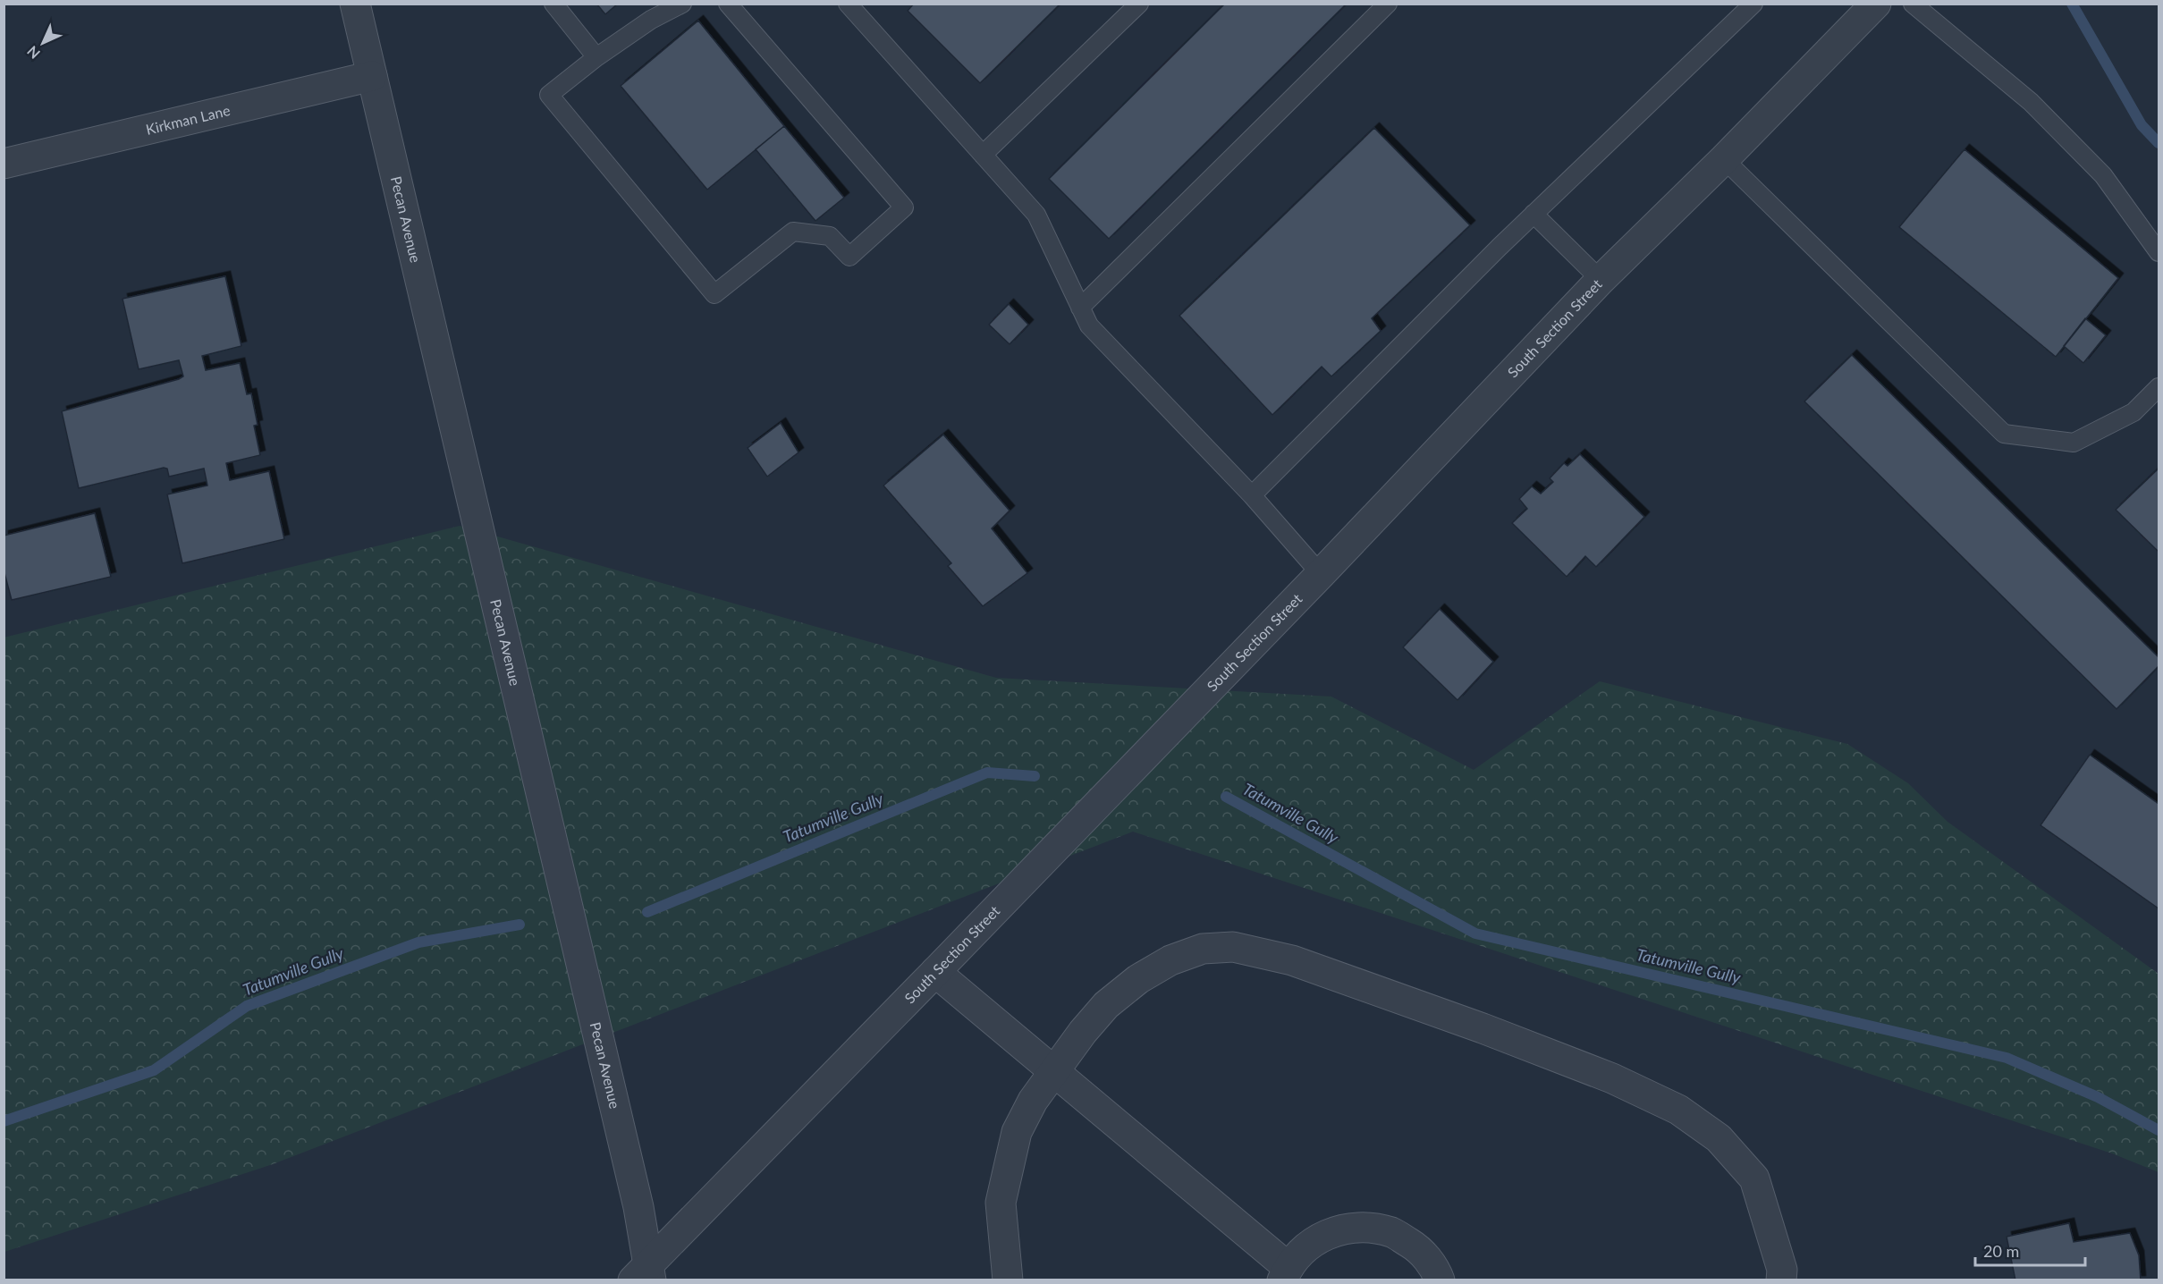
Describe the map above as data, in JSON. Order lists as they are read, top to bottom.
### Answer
{
  "streets": {
    "street": ["Kirkman Lane", "Pecan Avenue", "South Section Street"]
  },
  "crossings": [
    ["Kirkman Lane", "Pecan Avenue"],
    ["Pecan Avenue", "South Section Street"]
  ],
  "water": ["Tatumville Gully"],
  "scale_bar": "20 m",
  "north": "bottom left"
}
